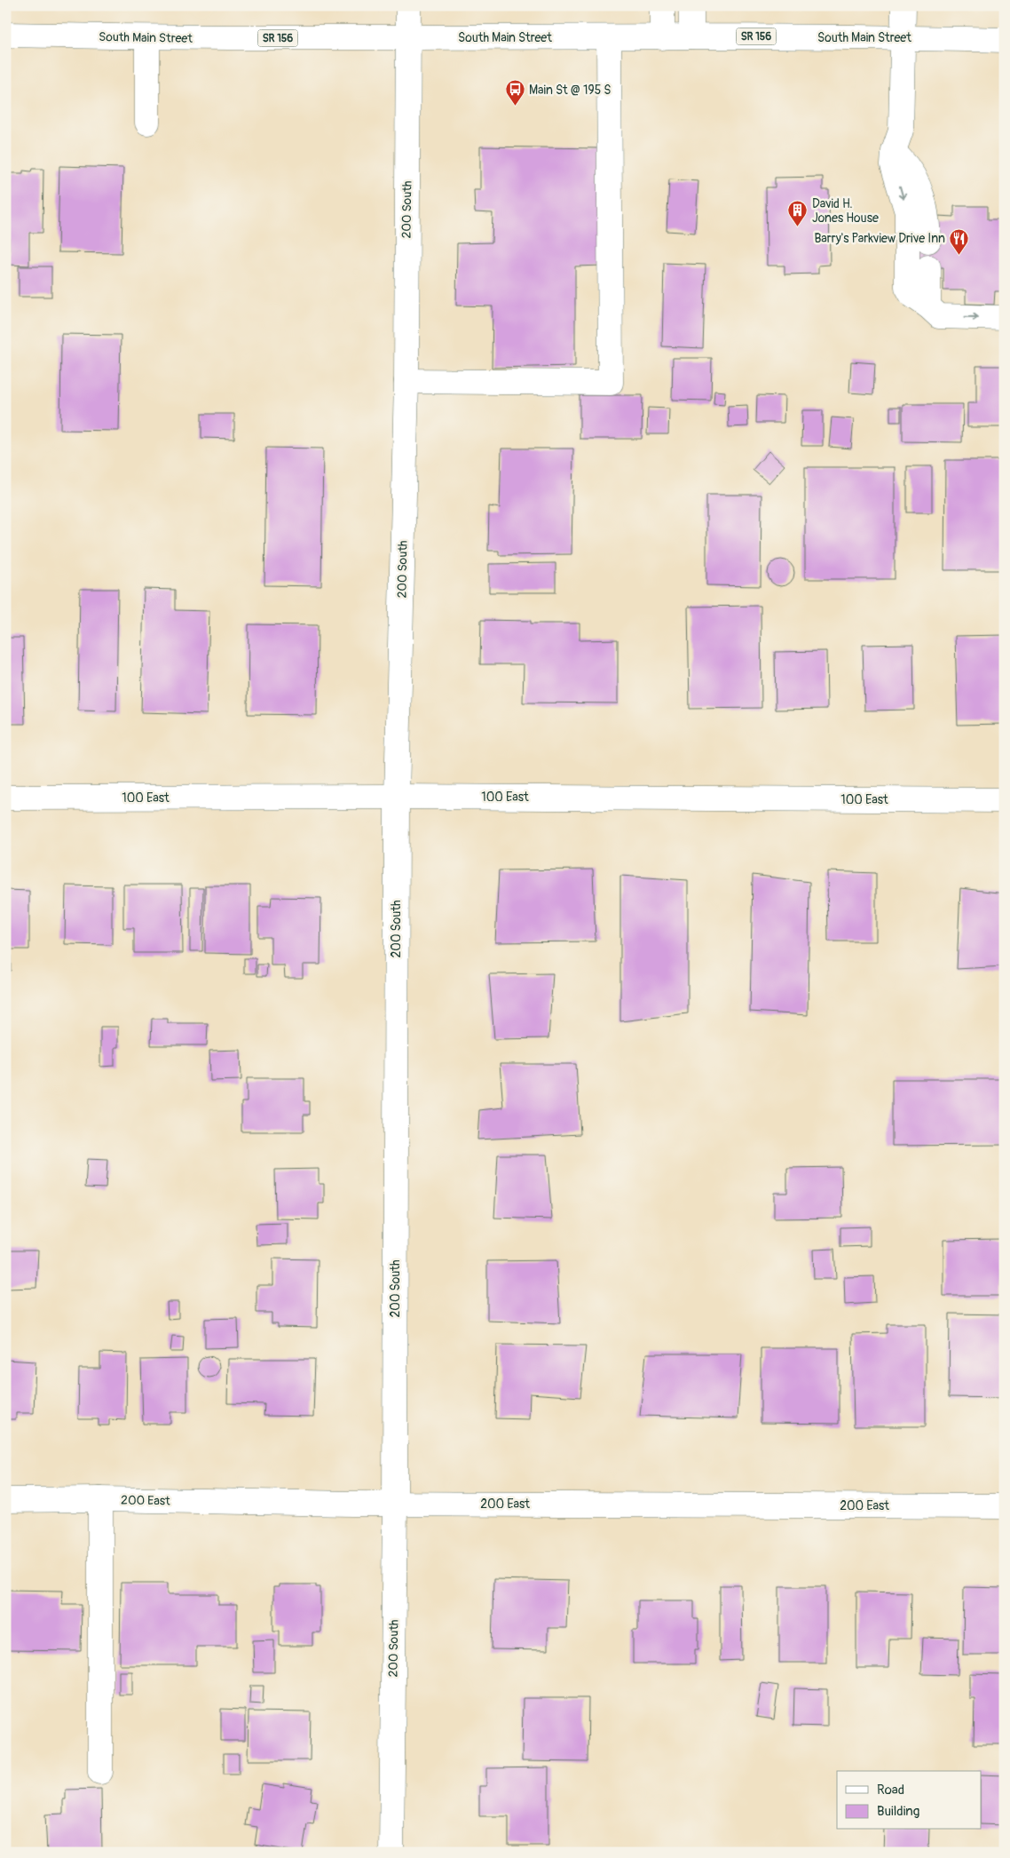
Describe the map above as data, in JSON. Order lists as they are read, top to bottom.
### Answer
{
  "streets": {
    "street": [
      "SR 156",
      "South Main Street",
      "200 South",
      "100 East",
      "200 East"
    ]
  },
  "crossings": [
    ["South Main Street", "200 South"],
    ["200 South", "100 East"],
    ["200 South", "200 East"]
  ],
  "places": {
    "bus stop": ["Main St @ 195 S"],
    "building": ["David H. Jones House"],
    "restaurant": ["Barry's Parkview Drive Inn"]
  },
  "legend": ["Road", "Building"]
}
